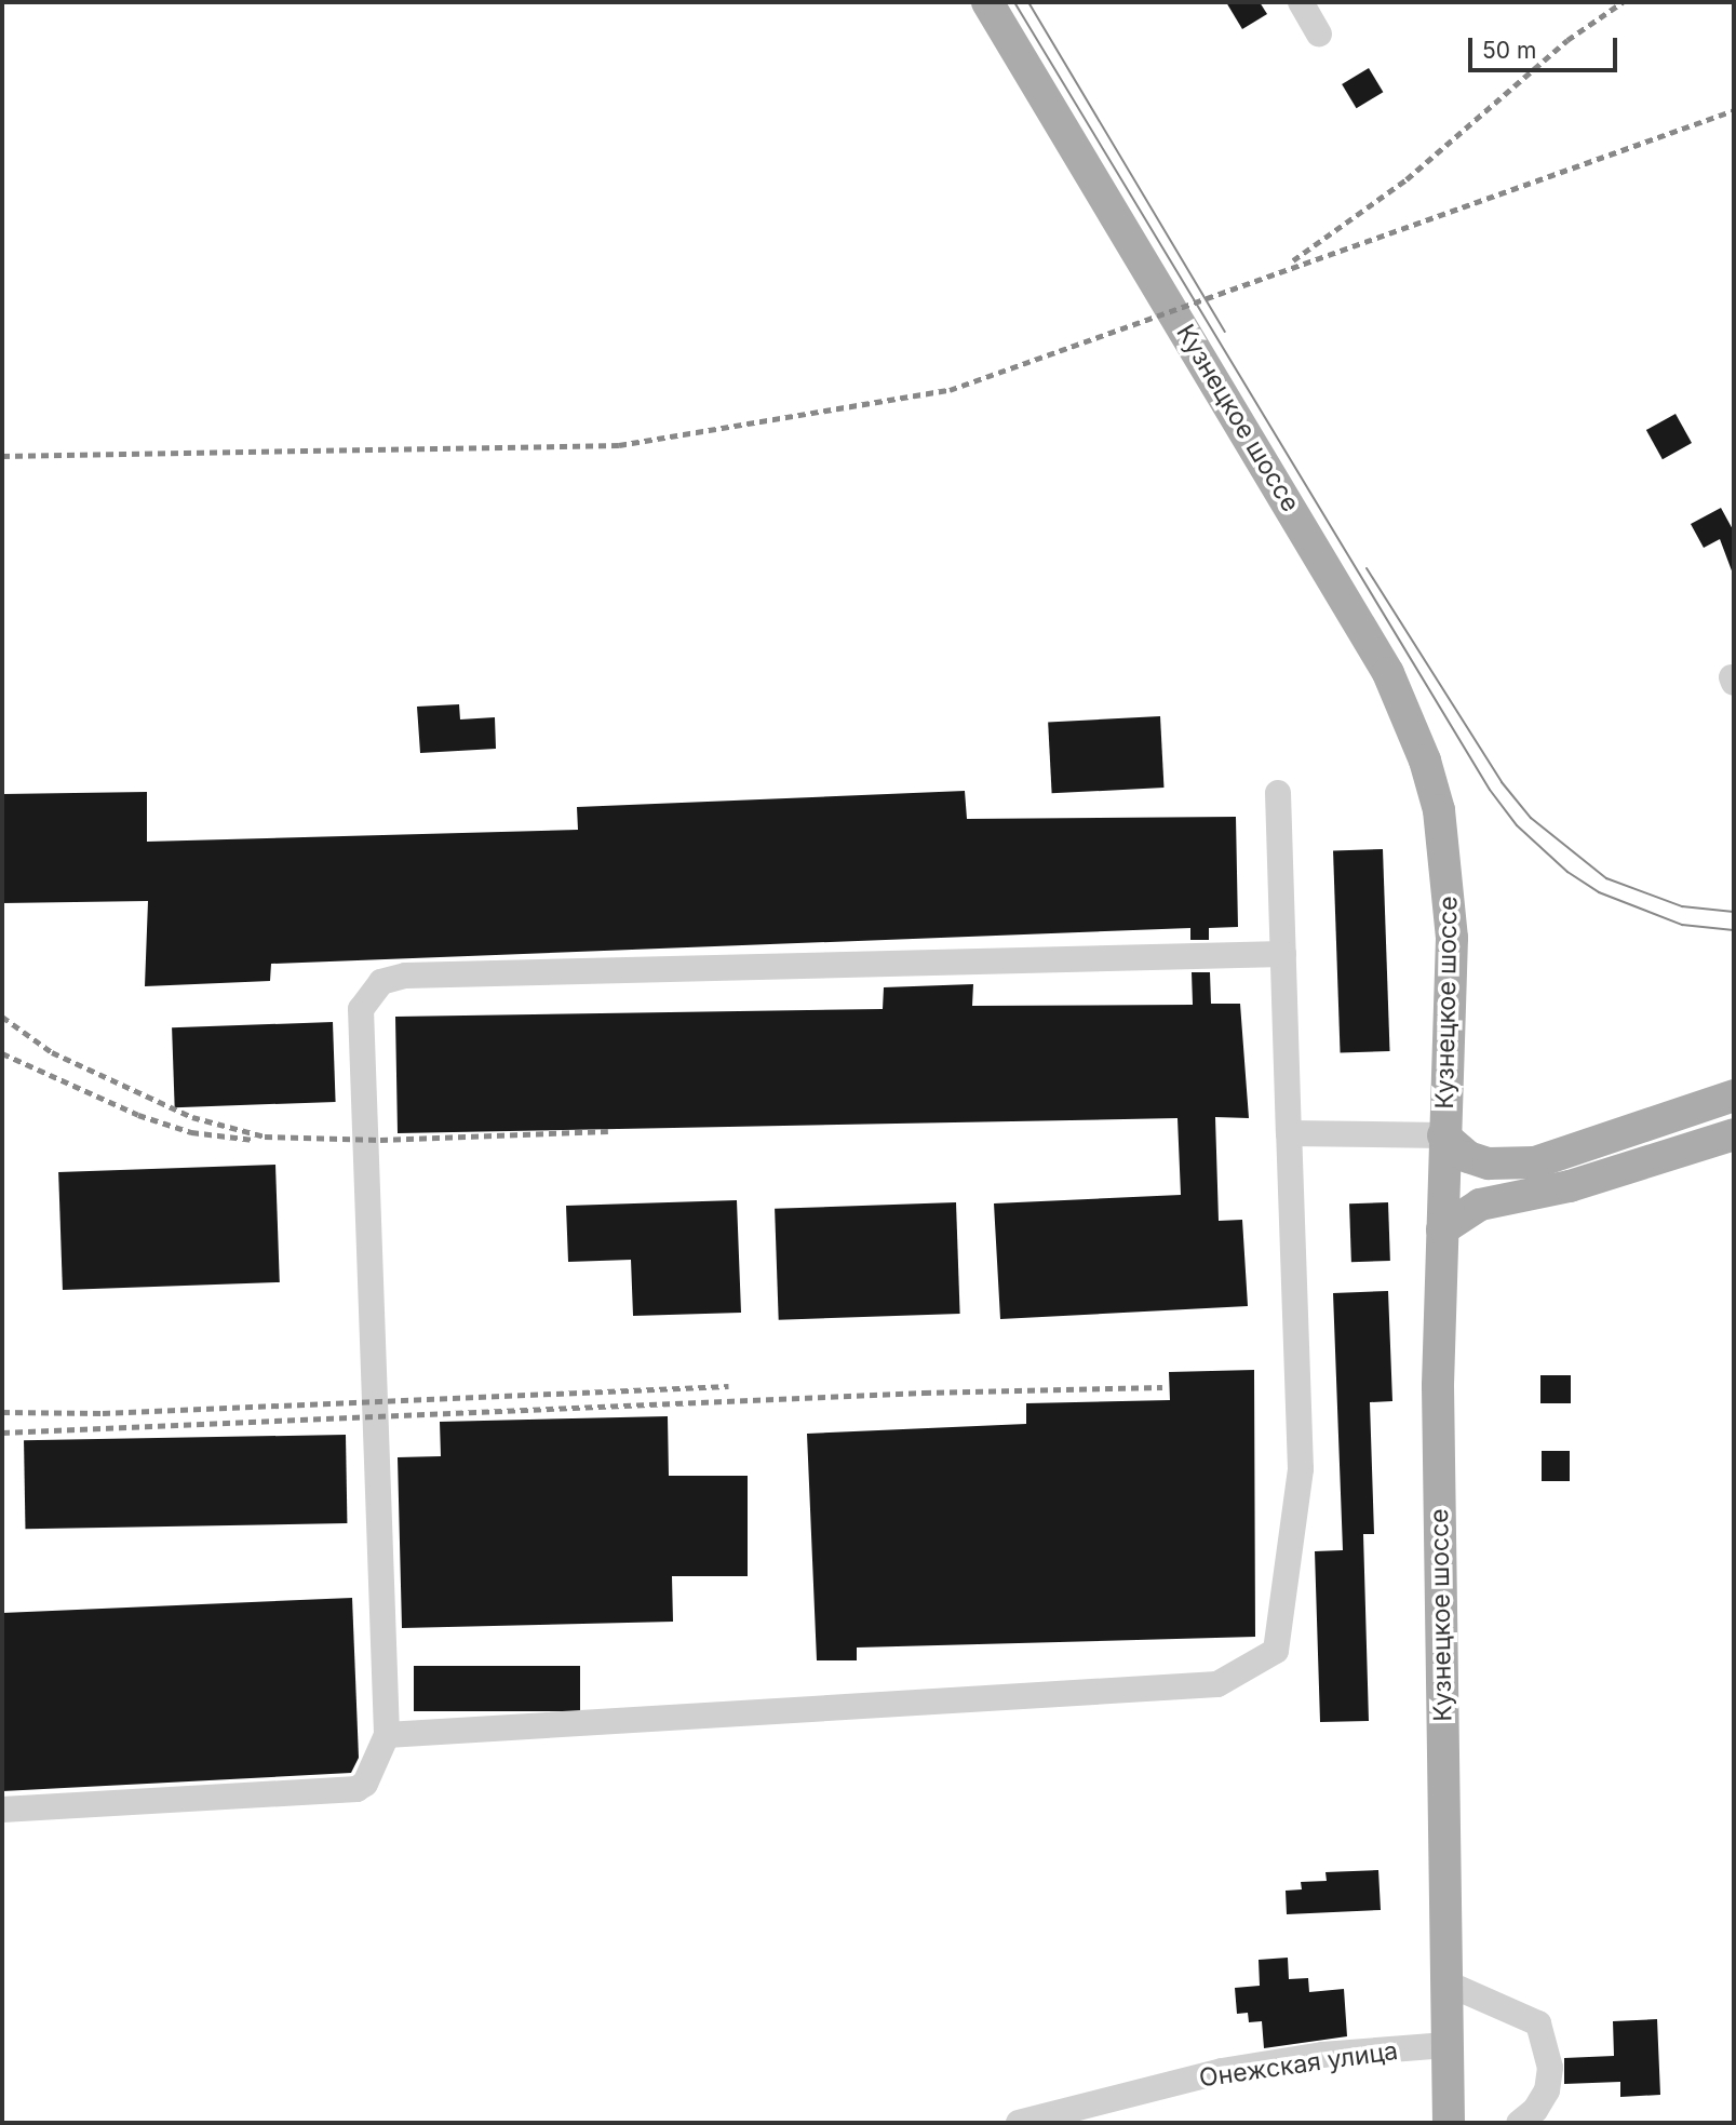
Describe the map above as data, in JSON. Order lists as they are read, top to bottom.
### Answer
{
  "streets": {
    "main road": ["Кузнецкое шоссе"],
    "street": ["Онежская улица"]
  },
  "crossings": [
    ["Кузнецкое шоссе", "Онежская улица"]
  ],
  "scale_bar": "50 m"
}
